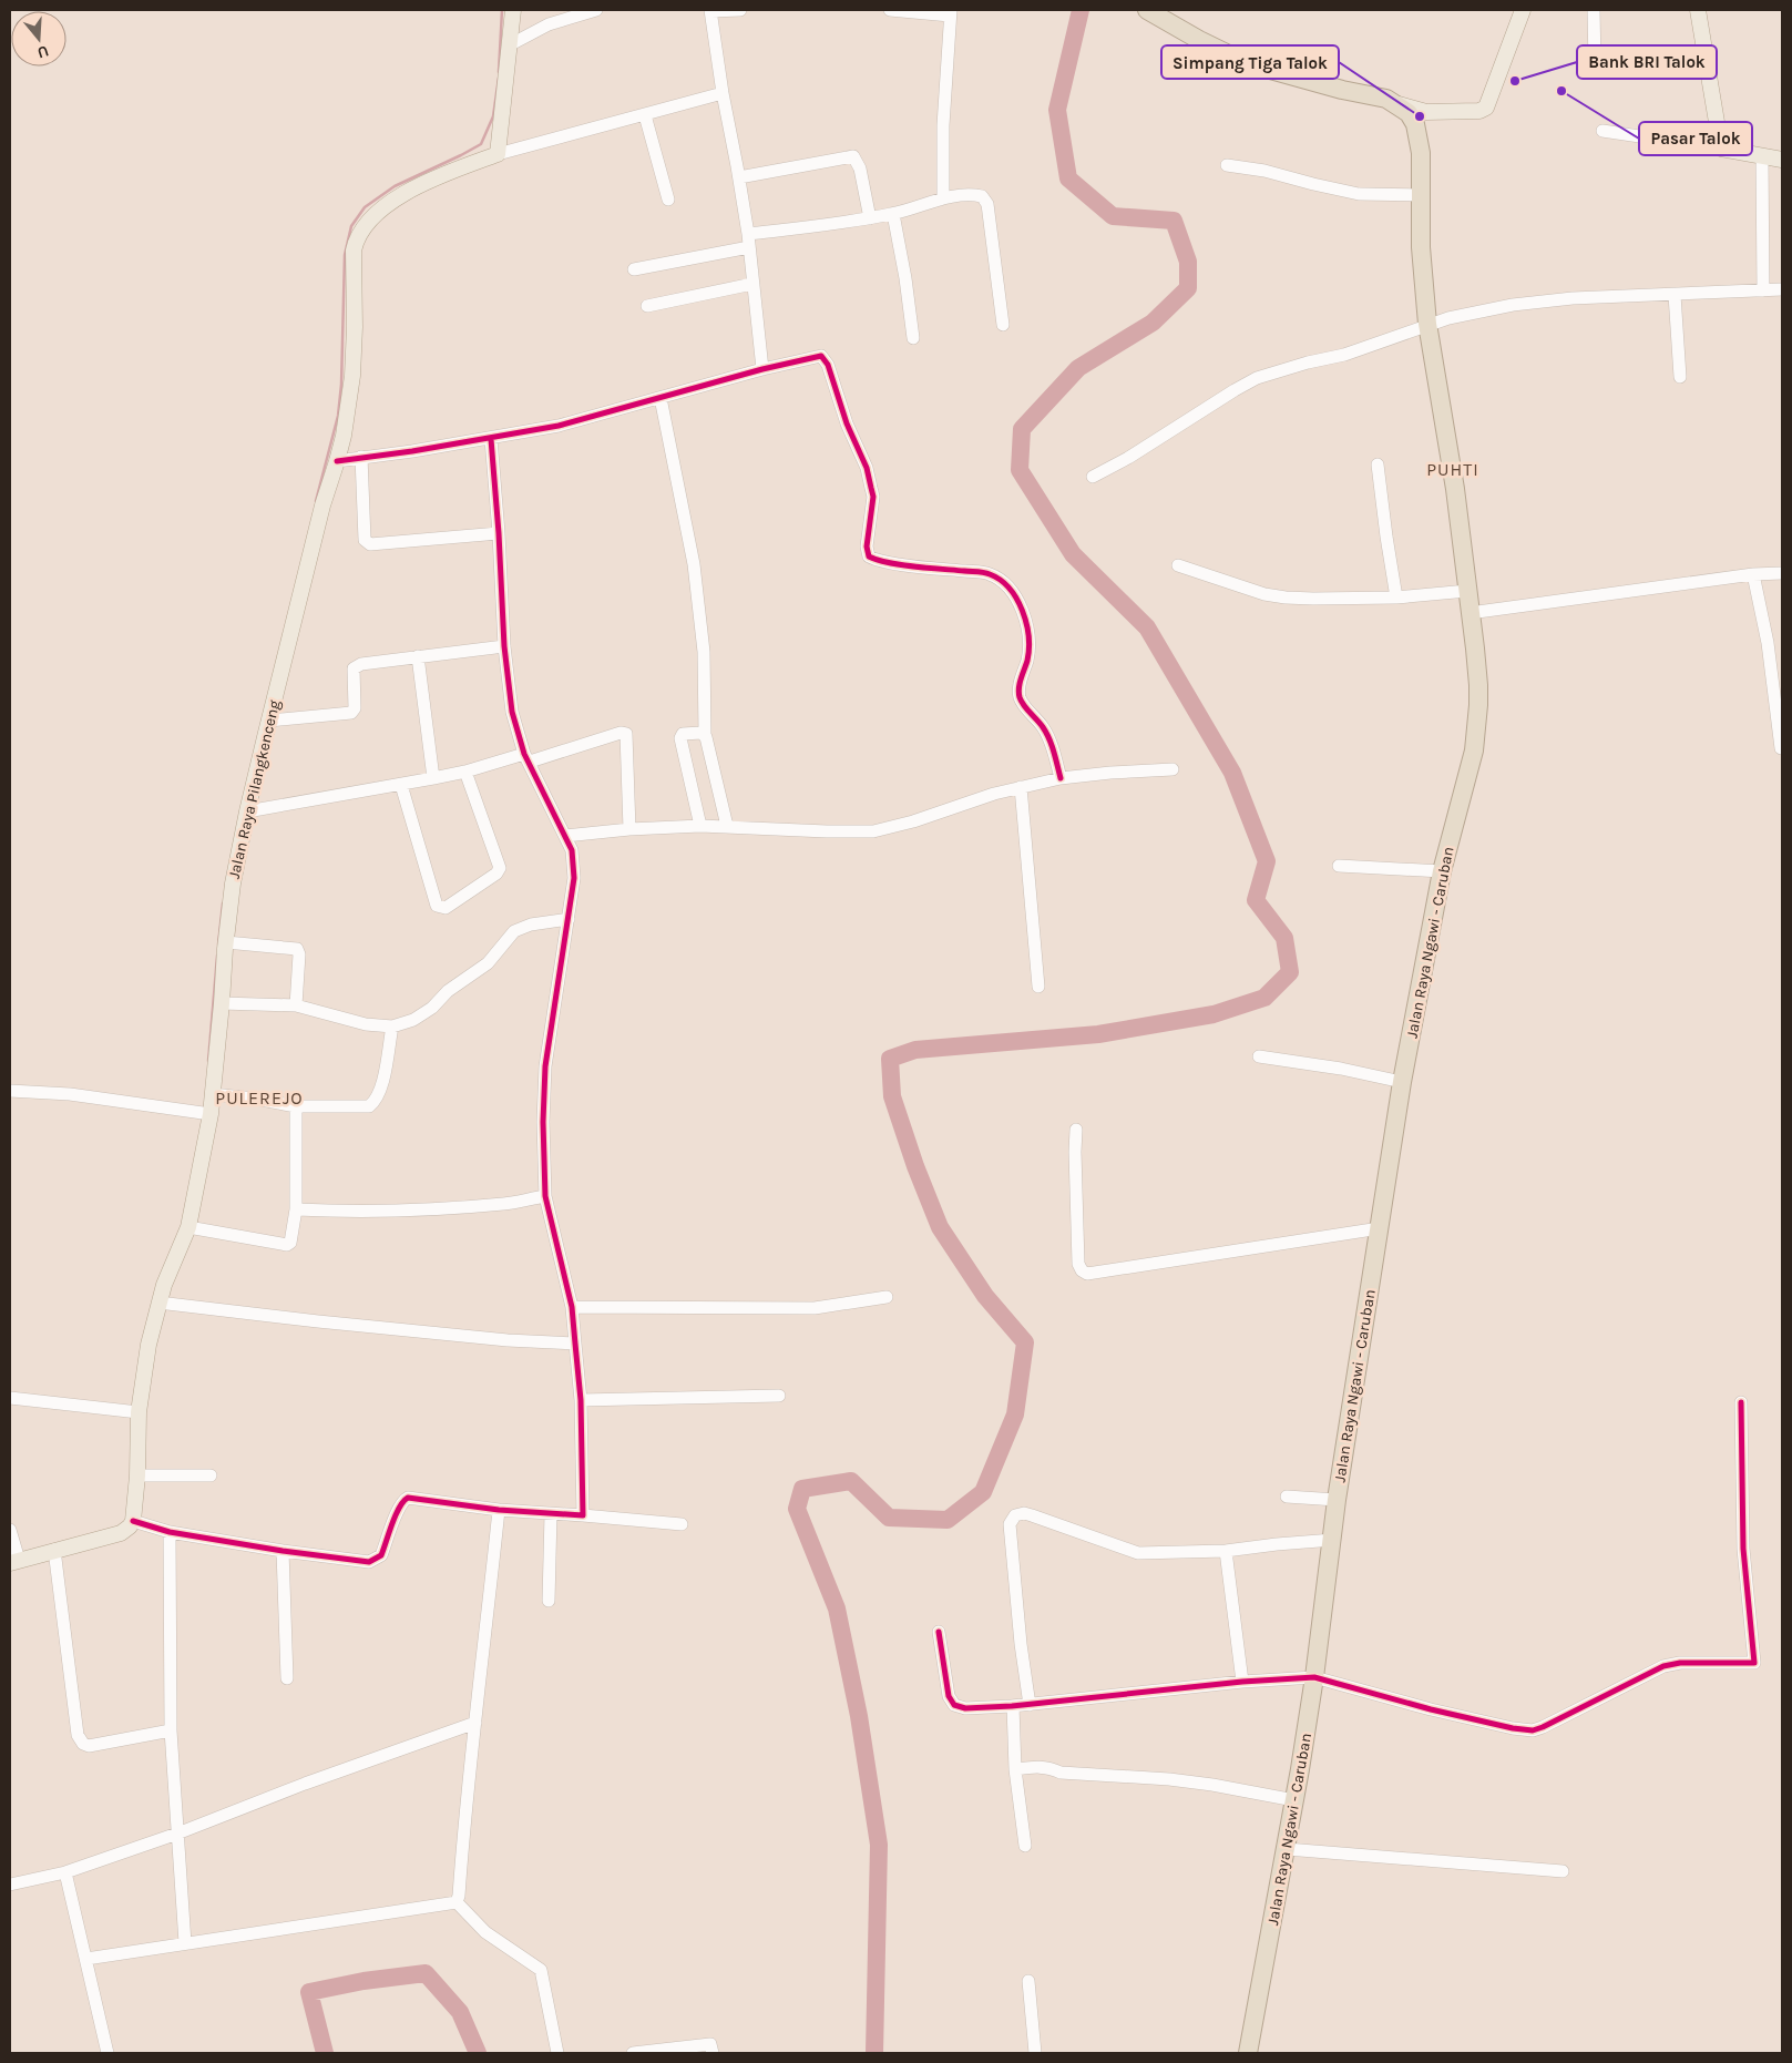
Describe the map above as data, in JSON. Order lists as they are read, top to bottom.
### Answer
{
  "streets": {
    "highway": ["Jalan Raya Ngawi - Caruban"],
    "main road": ["Jalan Raya Pilangkenceng"]
  },
  "districts": ["PUHTI", "PULEREJO"],
  "places": ["Bank BRI Talok", "Pasar Talok", "Simpang Tiga Talok"],
  "north": "bottom"
}
